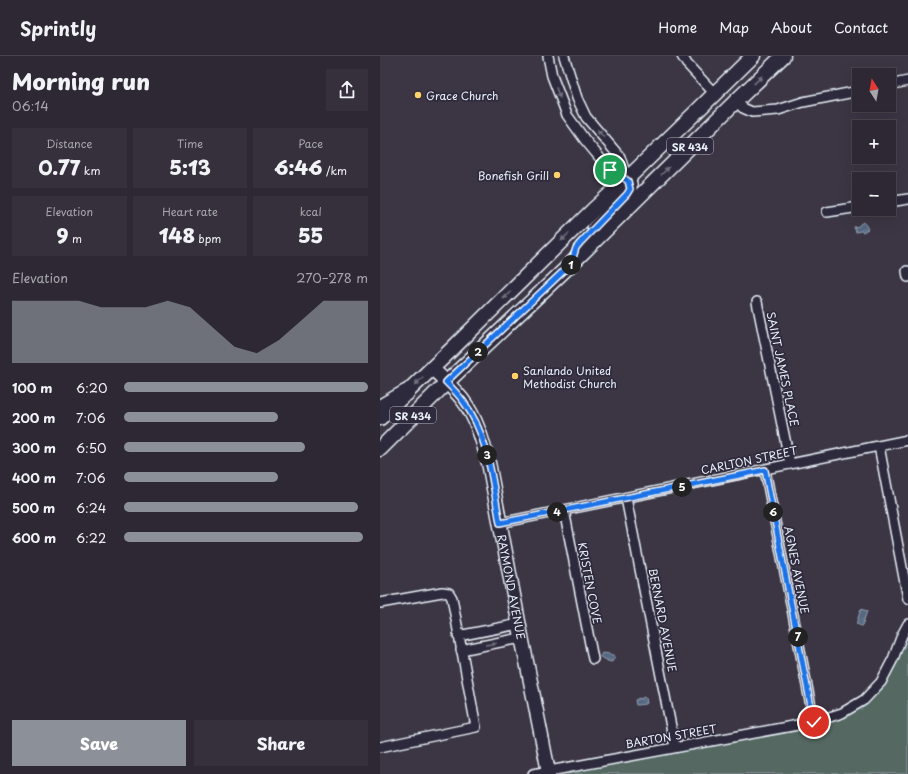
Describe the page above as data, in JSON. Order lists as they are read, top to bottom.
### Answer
{
  "streets": {
    "main road": ["SR 434"],
    "street": [
      "SAINT JAMES PLACE",
      "CARLTON STREET",
      "AGNES AVENUE",
      "KRISTEN COVE",
      "RAYMOND AVENUE",
      "BERNARD AVENUE",
      "BARTON STREET"
    ]
  },
  "crossings": [
    ["SR 434", "RAYMOND AVENUE"],
    ["SAINT JAMES PLACE", "CARLTON STREET"],
    ["CARLTON STREET", "AGNES AVENUE"],
    ["CARLTON STREET", "KRISTEN COVE"],
    ["CARLTON STREET", "RAYMOND AVENUE"],
    ["CARLTON STREET", "BERNARD AVENUE"],
    ["AGNES AVENUE", "BARTON STREET"],
    ["RAYMOND AVENUE", "BARTON STREET"],
    ["BERNARD AVENUE", "BARTON STREET"]
  ],
  "places": ["Grace Church", "Bonefish Grill", "Sanlando United Methodist Church"],
  "north": "top",
  "page": {
    "header": "Sprintly",
    "nav": [
      "Home",
      "Map",
      "About",
      "Contact"
    ],
    "heading": ["Morning run", "06:14"],
    "map_buttons": ["+", "−"],
    "stats": [
      ["Distance", "0.77 km"],
      ["Time", "5:13"],
      ["Pace", "6:46 /km"],
      ["Elevation", "9 m"],
      ["Heart rate", "148 bpm"],
      ["kcal", "55"]
    ],
    "pins": [
      "1",
      "2",
      "3",
      "5",
      "4",
      "6",
      "7"
    ],
    "chart": ["Elevation", "270–278 m"],
    "list": [
      {
        "name": "100 m",
        "note": "6:20"
      },
      {
        "name": "200 m",
        "note": "7:06"
      },
      {
        "name": "300 m",
        "note": "6:50"
      },
      {
        "name": "400 m",
        "note": "7:06"
      },
      {
        "name": "500 m",
        "note": "6:24"
      },
      {
        "name": "600 m",
        "note": "6:22"
      }
    ],
    "buttons": ["Save", "Share"]
  }
}
